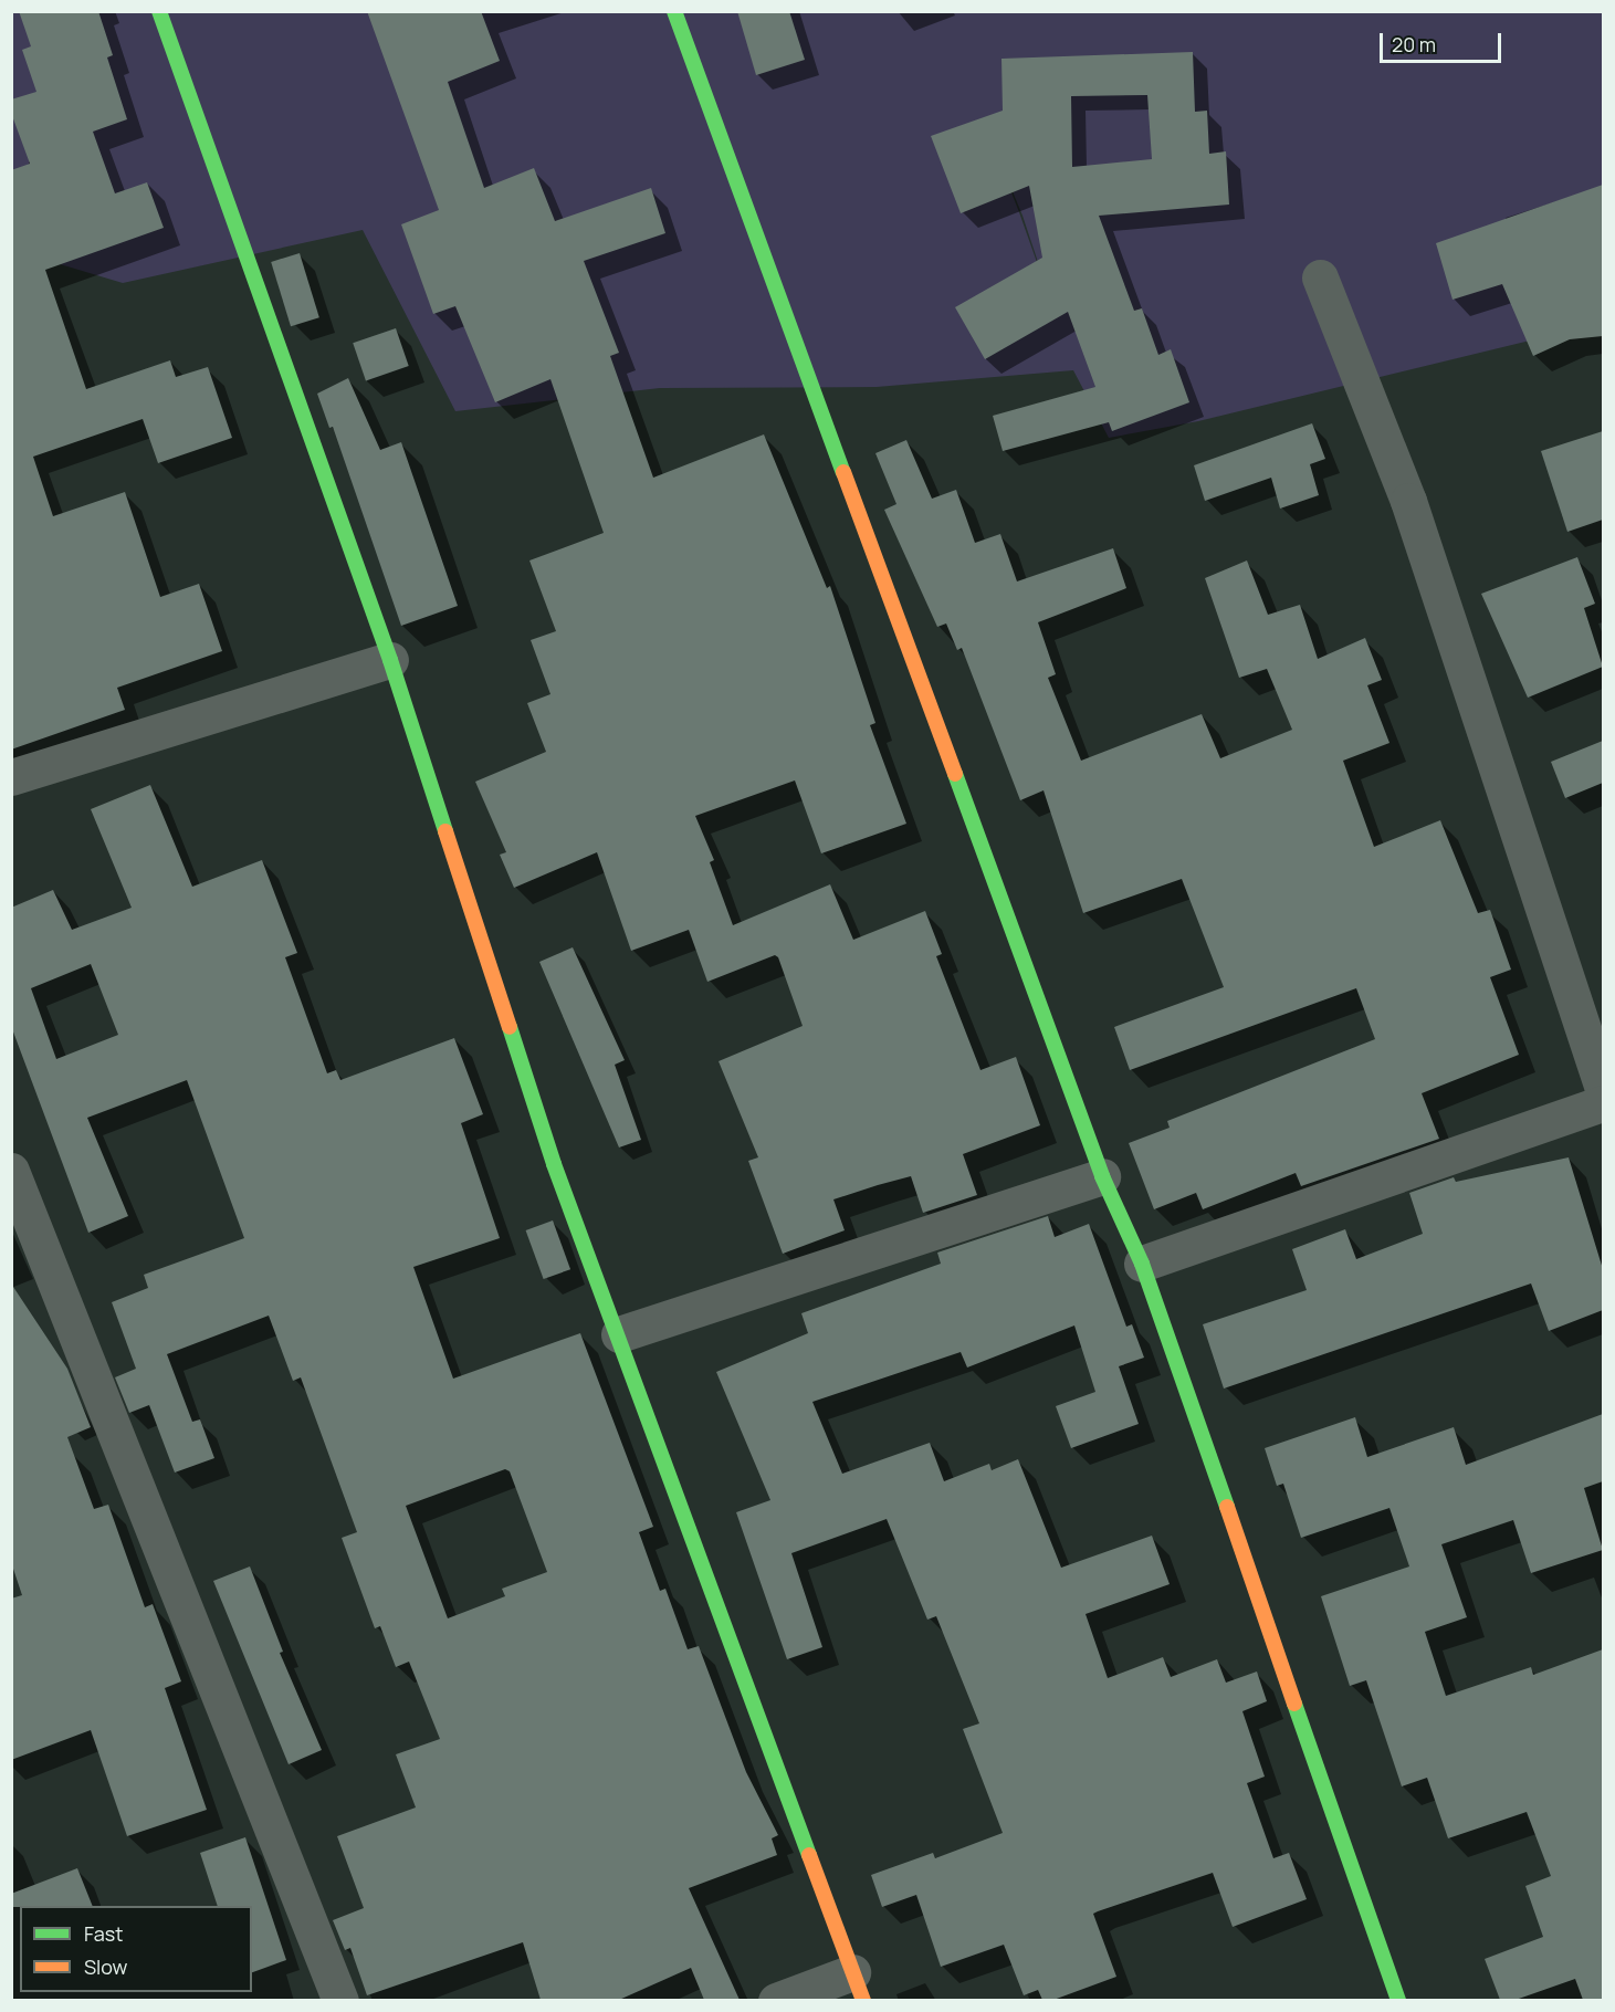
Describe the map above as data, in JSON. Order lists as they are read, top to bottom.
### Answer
{
  "legend": ["Fast", "Slow"],
  "scale_bar": "20 m"
}
